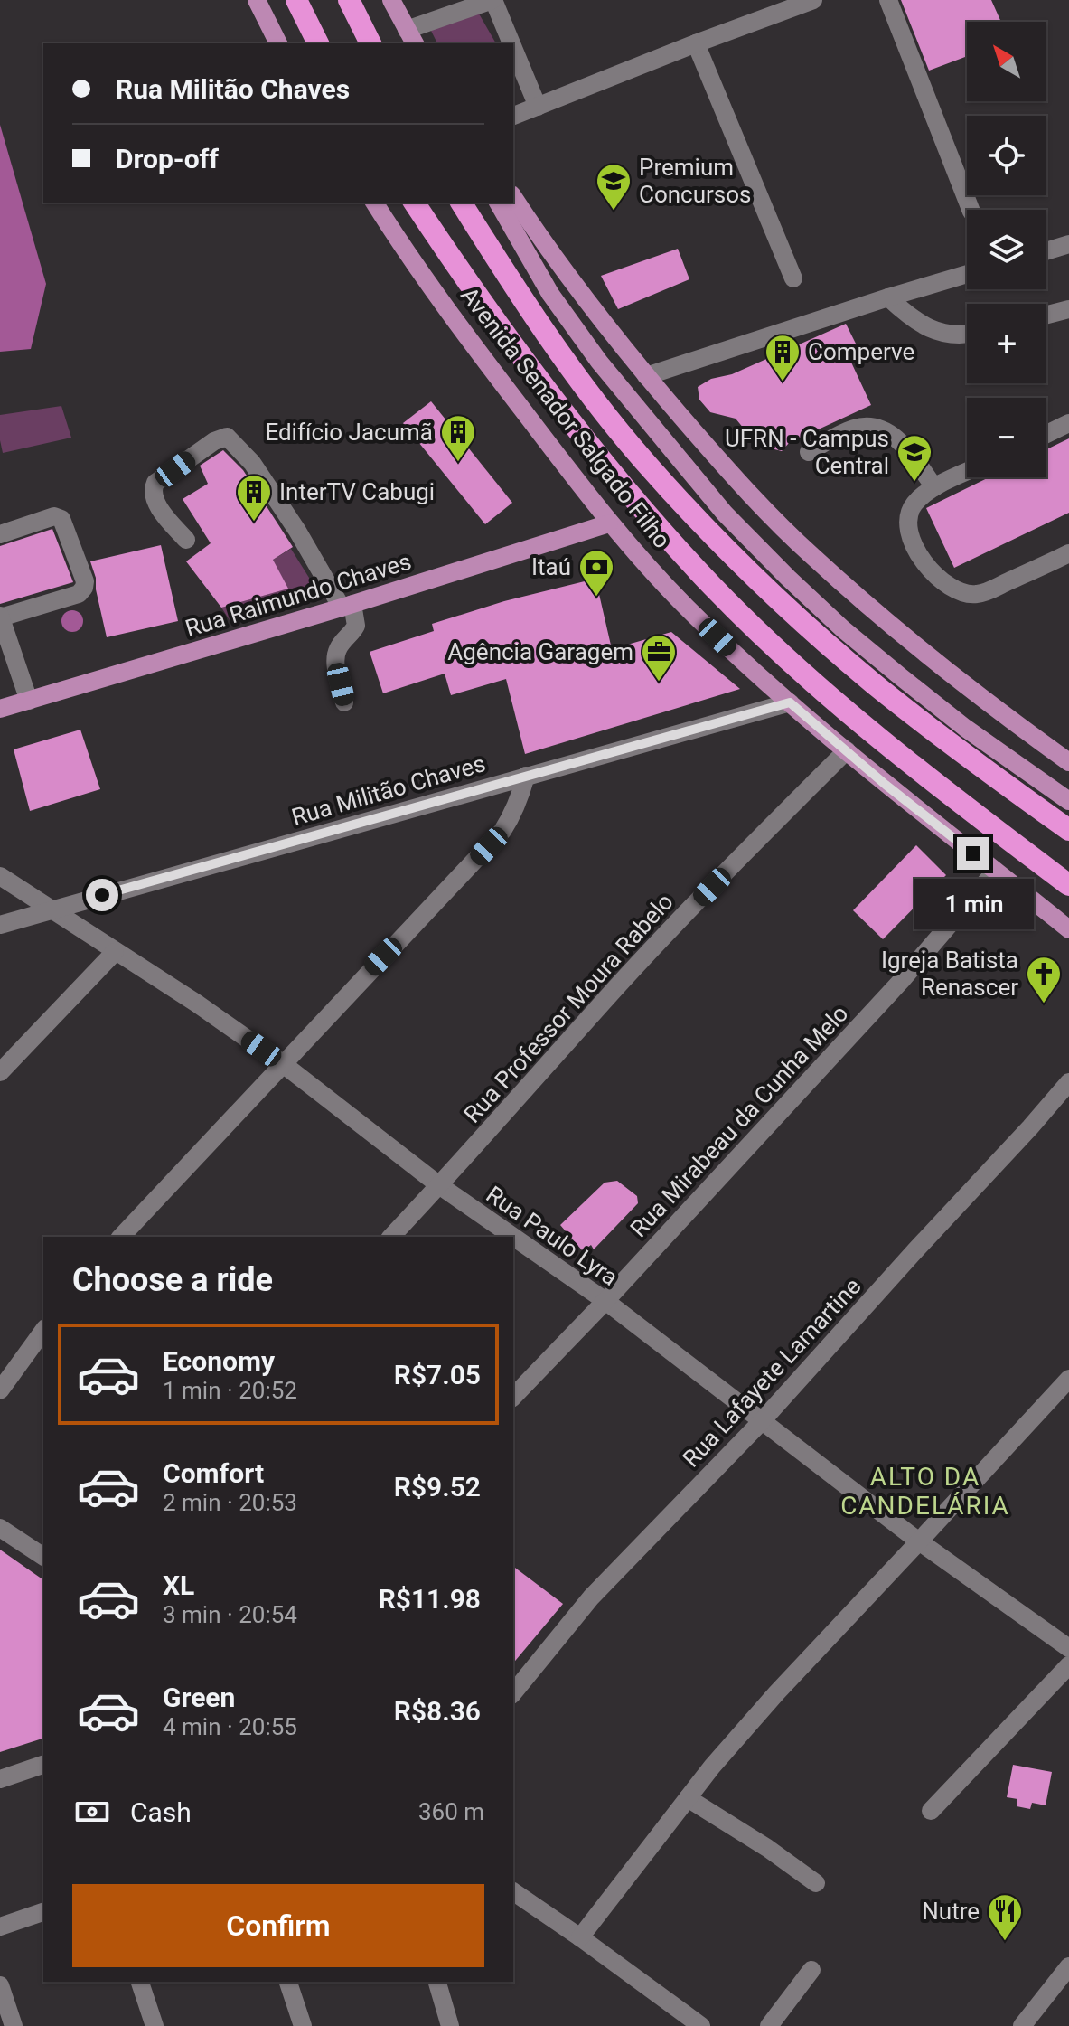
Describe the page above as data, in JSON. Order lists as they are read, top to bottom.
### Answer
{
  "streets": {
    "highway": ["Avenida Senador Salgado Filho"],
    "main road": ["Rua Raimundo Chaves"],
    "street": [
      "Rua Militão Chaves",
      "Rua Professor Moura Rabelo",
      "Rua Mirabeau da Cunha Melo",
      "Rua Paulo Lyra",
      "Rua Lafayete Lamartine"
    ]
  },
  "crossings": [
    ["Avenida Senador Salgado Filho", "Rua Raimundo Chaves"],
    ["Avenida Senador Salgado Filho", "Rua Militão Chaves"],
    ["Avenida Senador Salgado Filho", "Rua Professor Moura Rabelo"],
    ["Avenida Senador Salgado Filho", "Rua Mirabeau da Cunha Melo"],
    ["Rua Militão Chaves", "Rua Paulo Lyra"],
    ["Rua Professor Moura Rabelo", "Rua Paulo Lyra"],
    ["Rua Mirabeau da Cunha Melo", "Rua Paulo Lyra"],
    ["Rua Paulo Lyra", "Rua Lafayete Lamartine"]
  ],
  "districts": ["ALTO DA CANDELÁRIA"],
  "places": {
    "school or university": ["Premium Concursos", "UFRN - Campus Central"],
    "building": ["Comperve", "Edifício Jacumã", "InterTV Cabugi"],
    "bank": ["Itaú"],
    "office": ["Agência Garagem"],
    "church": ["Igreja Batista Renascer"],
    "restaurant": ["Nutre"]
  },
  "north": "top left",
  "page": {
    "map_buttons": ["+", "−"],
    "banner": ["Rua Militão Chaves", "Drop-off"],
    "bubble": "1 min",
    "heading": "Choose a ride",
    "list": [
      {
        "name": "Economy",
        "note": "1 min · 20:52",
        "value": "R$7.05"
      },
      {
        "name": "Comfort",
        "note": "2 min · 20:53",
        "value": "R$9.52"
      },
      {
        "name": "XL",
        "note": "3 min · 20:54",
        "value": "R$11.98"
      },
      {
        "name": "Green",
        "note": "4 min · 20:55",
        "value": "R$8.36"
      }
    ],
    "pay": ["Cash", "360 m"],
    "buttons": "Confirm"
  }
}
